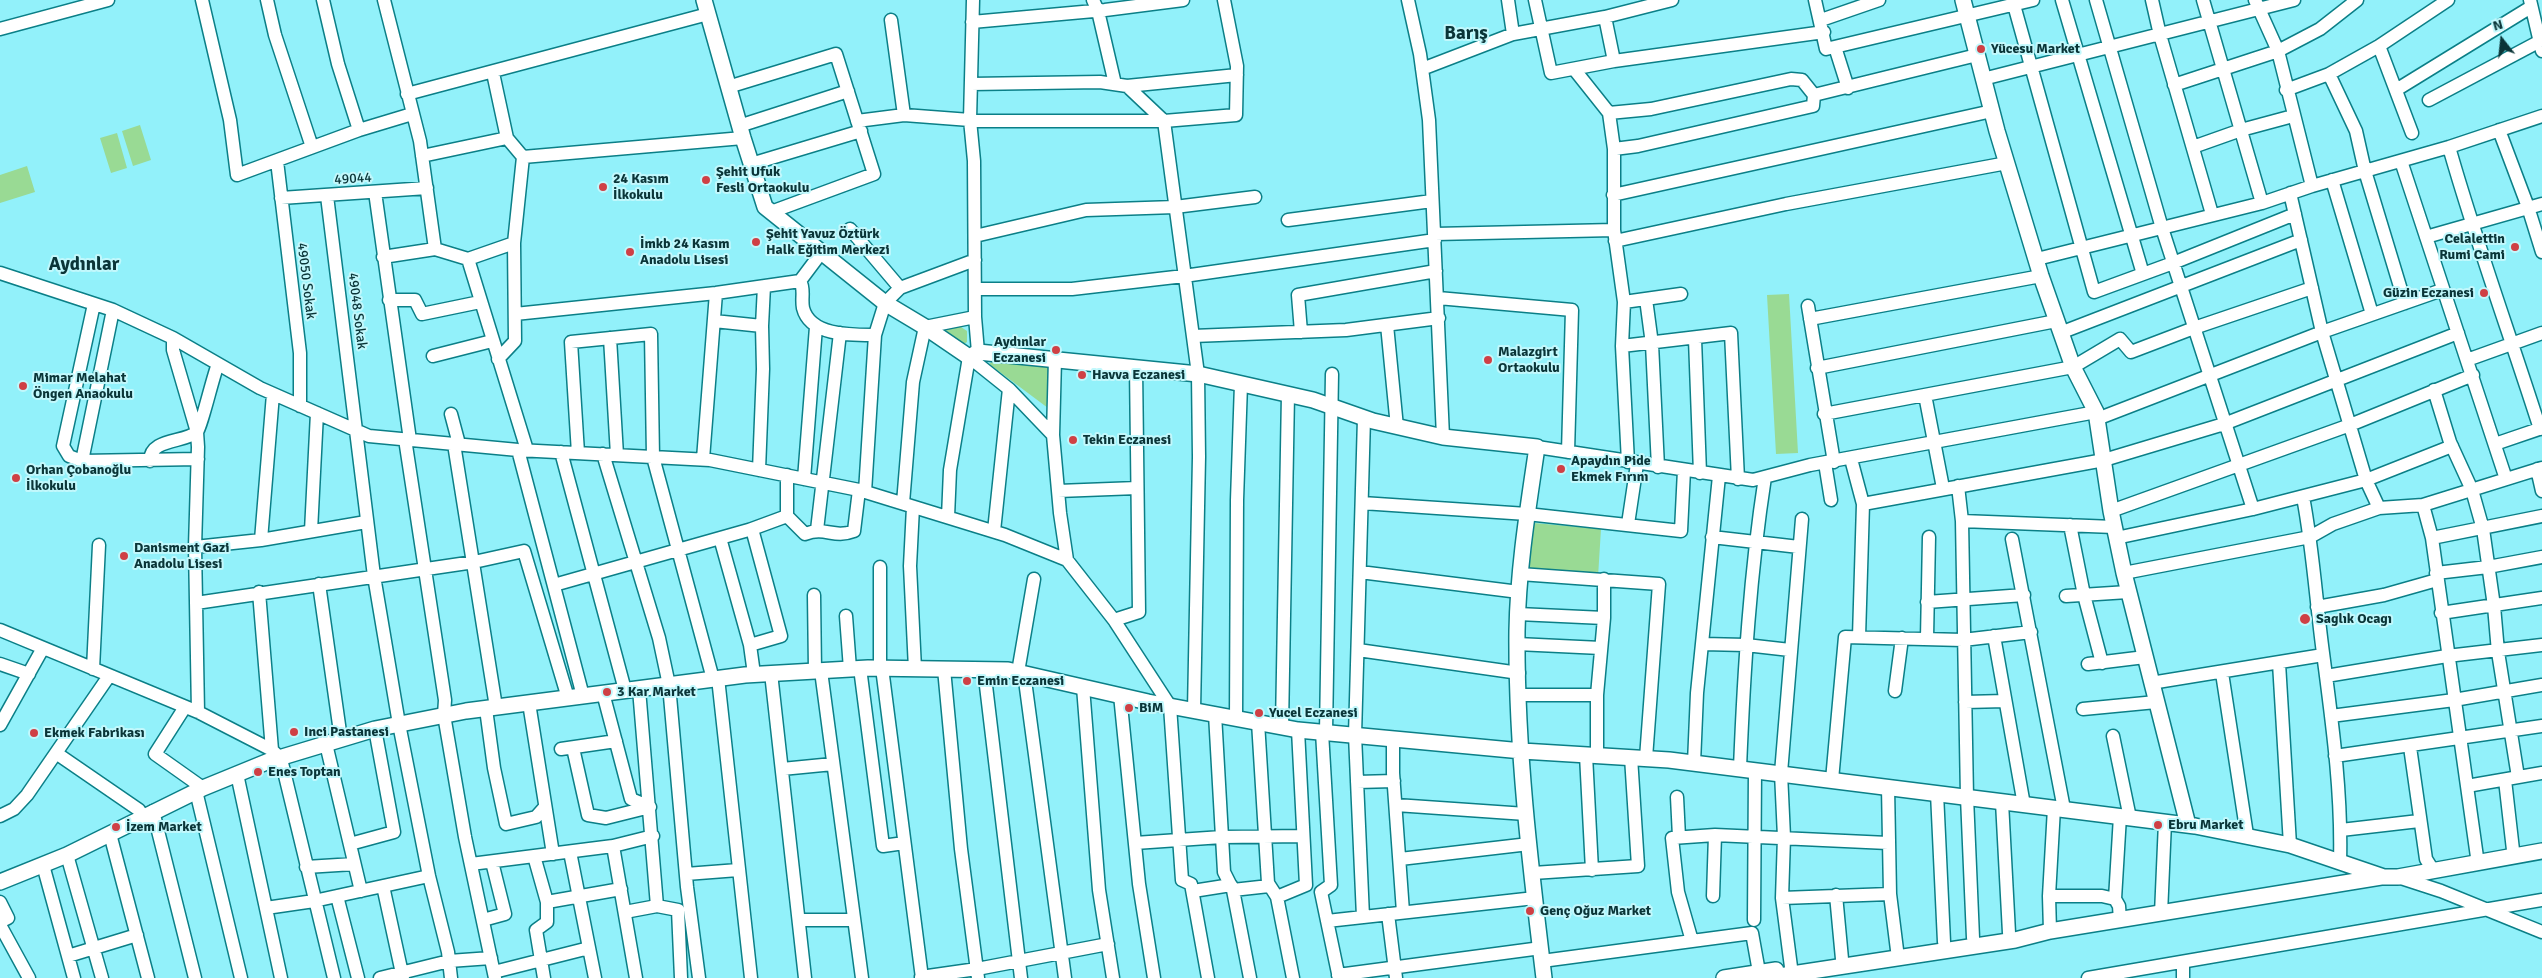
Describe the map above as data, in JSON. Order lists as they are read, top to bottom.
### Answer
{
  "streets": {
    "street": ["49044", "49050 Sokak", "49048 Sokak"]
  },
  "crossings": [
    ["49044", "49050 Sokak"],
    ["49044", "49048 Sokak"]
  ],
  "districts": ["Barış", "Aydınlar"],
  "places": [
    "Yücesu Market",
    "Şehit Ufuk Fesli Ortaokulu",
    "24 Kasım İlkokulu",
    "Şehit Yavuz Öztürk Halk Eğitim Merkezi",
    "Celalettin Rumi Cami",
    "İmkb 24 Kasım Anadolu Lisesi",
    "Güzin Eczanesi",
    "Aydınlar Eczanesi",
    "Malazgirt Ortaokulu",
    "Havva Eczanesi",
    "Mimar Melahat Öngen Anaokulu",
    "Tekin Eczanesi",
    "Apaydın Pide Ekmek Fırını",
    "Orhan Çobanoğlu İlkokulu",
    "Danisment Gazi Anadolu Lisesi",
    "Saglık Ocagı",
    "Emin Eczanesi",
    "3 Kar Market",
    "BiM",
    "Yucel Eczanesi",
    "Inci Pastanesi",
    "Ekmek Fabrikası",
    "Enes Toptan",
    "Ebru Market",
    "İzem Market",
    "Genç Oğuz Market"
  ],
  "north": "top"
}
